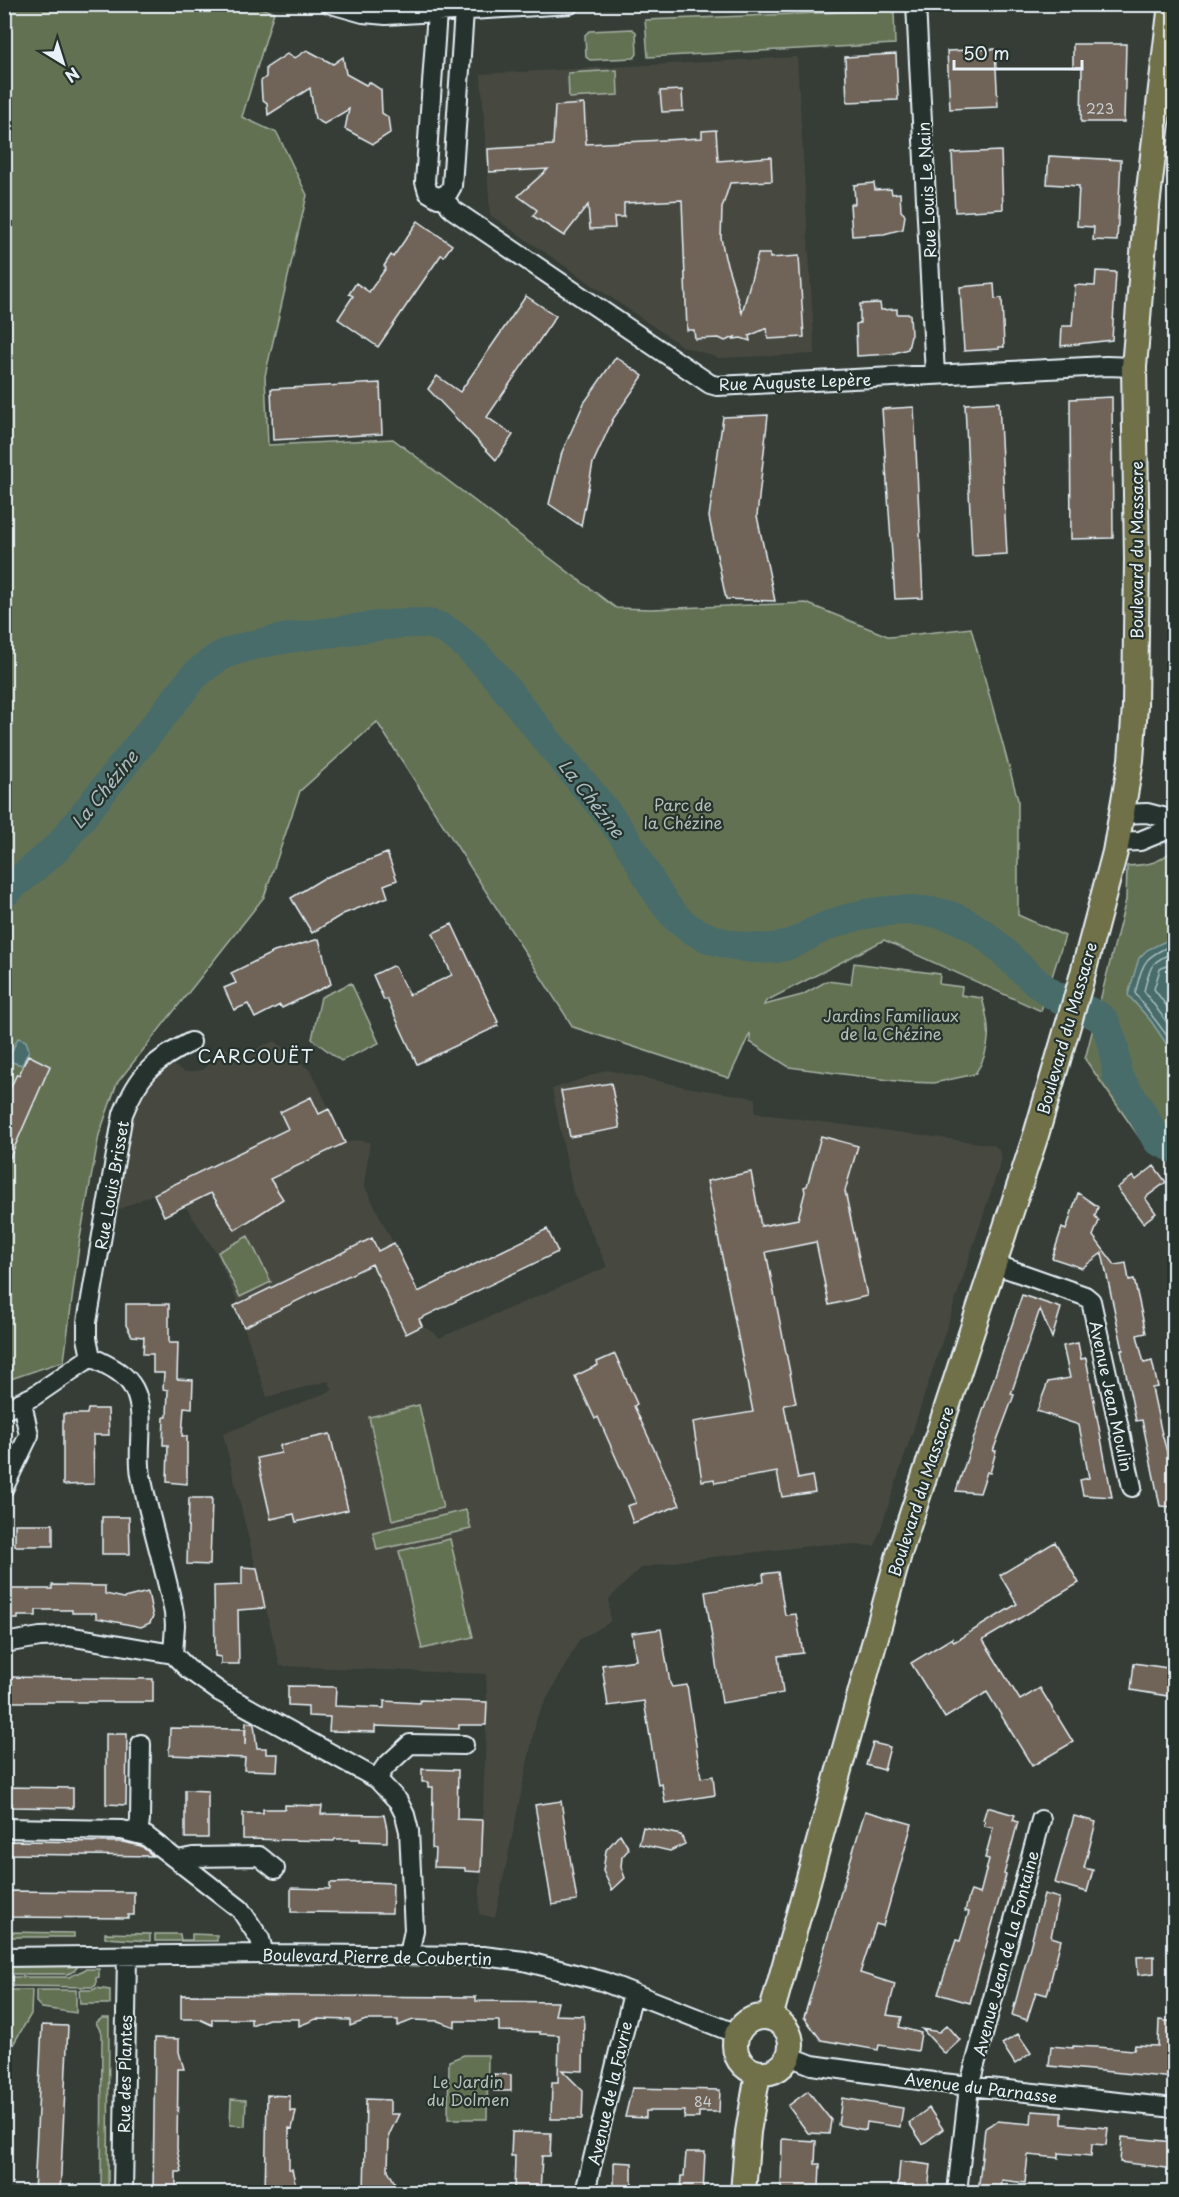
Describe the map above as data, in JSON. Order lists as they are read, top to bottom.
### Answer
{
  "streets": {
    "main road": ["Boulevard du Massacre"],
    "street": [
      "Rue Louis Le Nain",
      "Rue Auguste Lepère",
      "Rue Louis Brisset",
      "Avenue Jean Moulin",
      "Avenue Jean de La Fontaine",
      "Boulevard Pierre de Coubertin",
      "Rue des Plantes",
      "Avenue du Parnasse",
      "Avenue de la Favrie"
    ]
  },
  "crossings": [
    ["Rue Louis Le Nain", "Rue Auguste Lepère"],
    ["Rue Auguste Lepère", "Boulevard du Massacre"],
    ["Boulevard du Massacre", "Avenue Jean Moulin"],
    ["Boulevard du Massacre", "Boulevard Pierre de Coubertin"],
    ["Boulevard du Massacre", "Avenue du Parnasse"],
    ["Avenue Jean de La Fontaine", "Avenue du Parnasse"],
    ["Boulevard Pierre de Coubertin", "Rue des Plantes"],
    ["Boulevard Pierre de Coubertin", "Avenue du Parnasse"],
    ["Boulevard Pierre de Coubertin", "Avenue de la Favrie"]
  ],
  "districts": ["CARCOUËT"],
  "water": ["La Chézine"],
  "parks": ["Parc de la Chézine", "Jardins Familiaux de la Chézine", "Le Jardin du Dolmen"],
  "house_numbers": ["223", "84"],
  "scale_bar": "50 m",
  "north": "bottom right"
}
